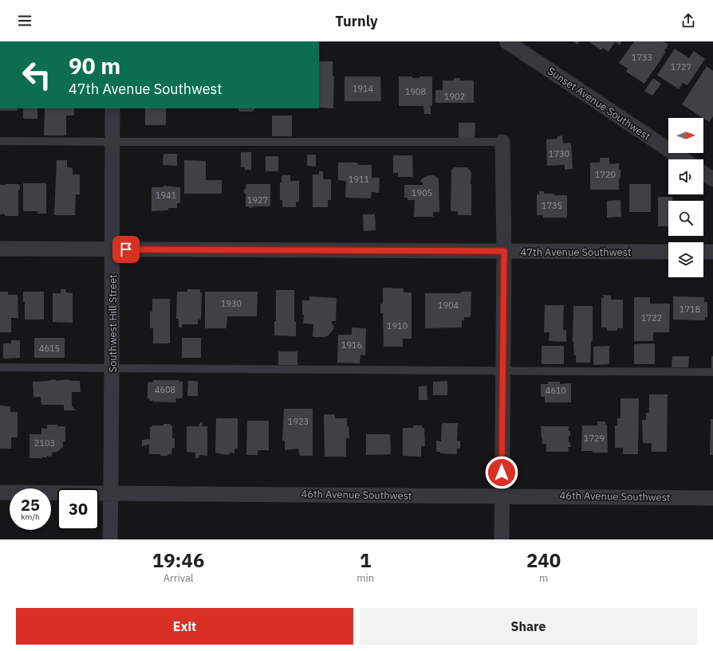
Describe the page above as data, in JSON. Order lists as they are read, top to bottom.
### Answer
{
  "streets": {
    "street": [
      "Sunset Avenue Southwest",
      "47th Avenue Southwest",
      "Southwest Hill Street",
      "46th Avenue Southwest"
    ]
  },
  "crossings": [
    ["47th Avenue Southwest", "Southwest Hill Street"],
    ["Southwest Hill Street", "46th Avenue Southwest"]
  ],
  "house_numbers": [
    "1733",
    "1727",
    "1914",
    "1908",
    "1902",
    "1730",
    "1720",
    "1911",
    "1905",
    "1941",
    "1927",
    "1735",
    "1930",
    "1904",
    "1718",
    "1722",
    "1910",
    "1916",
    "4615",
    "4608",
    "4610",
    "1923",
    "1729",
    "2103"
  ],
  "north": "right",
  "page": {
    "header": "Turnly",
    "turn": ["90 m", "47th Avenue Southwest"],
    "speed": "25 km/h",
    "limit": "30",
    "eta": [
      "19:46",
      "Arrival",
      "1",
      "min",
      "240",
      "m"
    ],
    "buttons": ["Exit", "Share"]
  }
}
